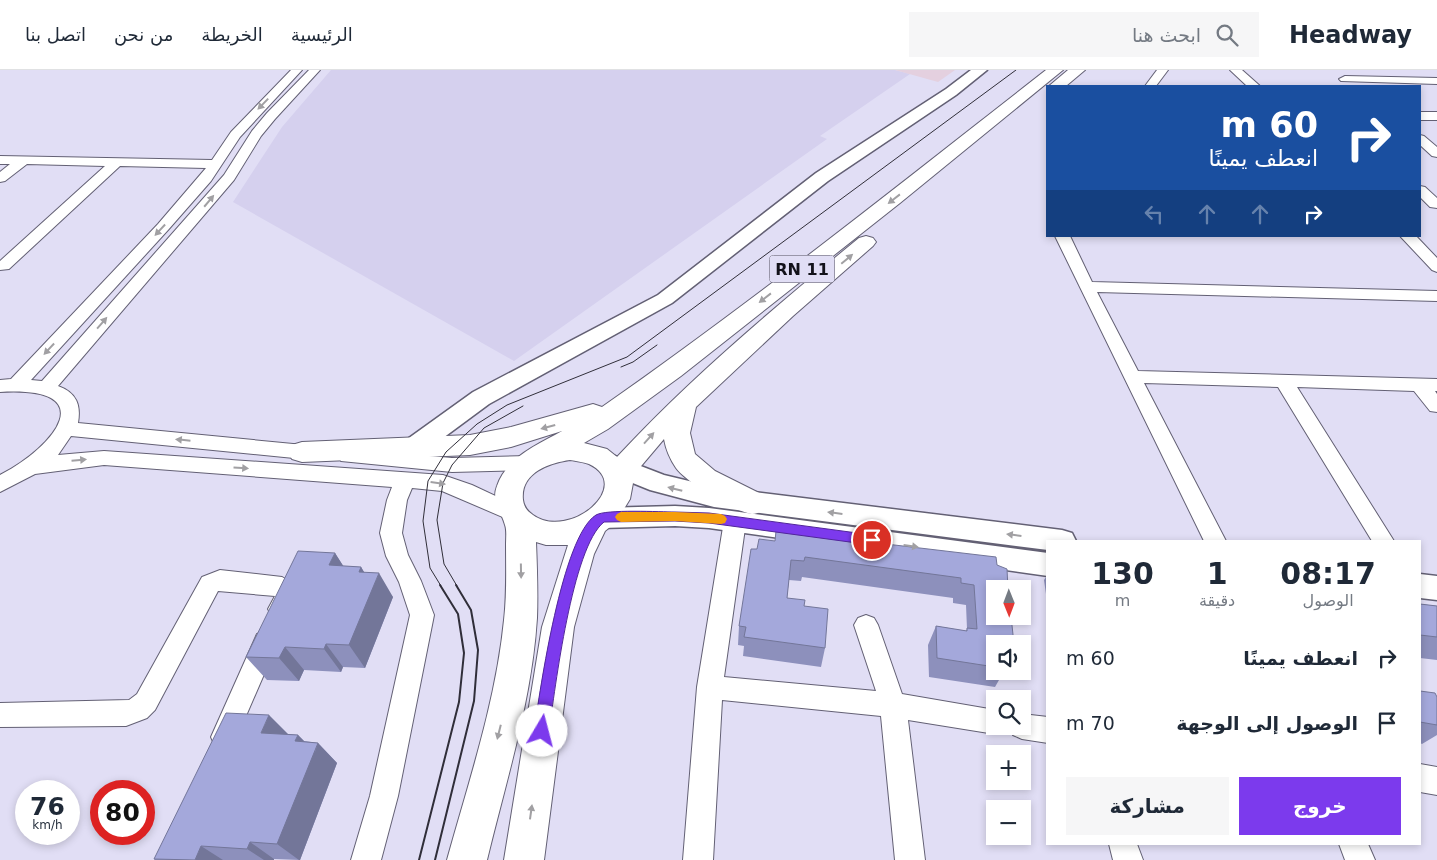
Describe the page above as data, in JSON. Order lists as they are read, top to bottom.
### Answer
{
  "streets": {
    "highway": ["RN 11"]
  },
  "north": "bottom",
  "page": {
    "header": "Headway",
    "search": "ابحث هنا",
    "nav": [
      "الرئيسية",
      "الخريطة",
      "من نحن",
      "اتصل بنا"
    ],
    "turn": ["60 m", "انعطف يمينًا"],
    "eta": [
      "08:17",
      "الوصول",
      "1",
      "دقيقة",
      "130",
      "m"
    ],
    "map_buttons": ["+", "−"],
    "list": [
      {
        "name": "انعطف يمينًا",
        "value": "60 m"
      },
      {
        "name": "الوصول إلى الوجهة",
        "value": "70 m"
      }
    ],
    "buttons": ["خروج", "مشاركة"],
    "speed": "76 km/h",
    "limit": "80"
  }
}
